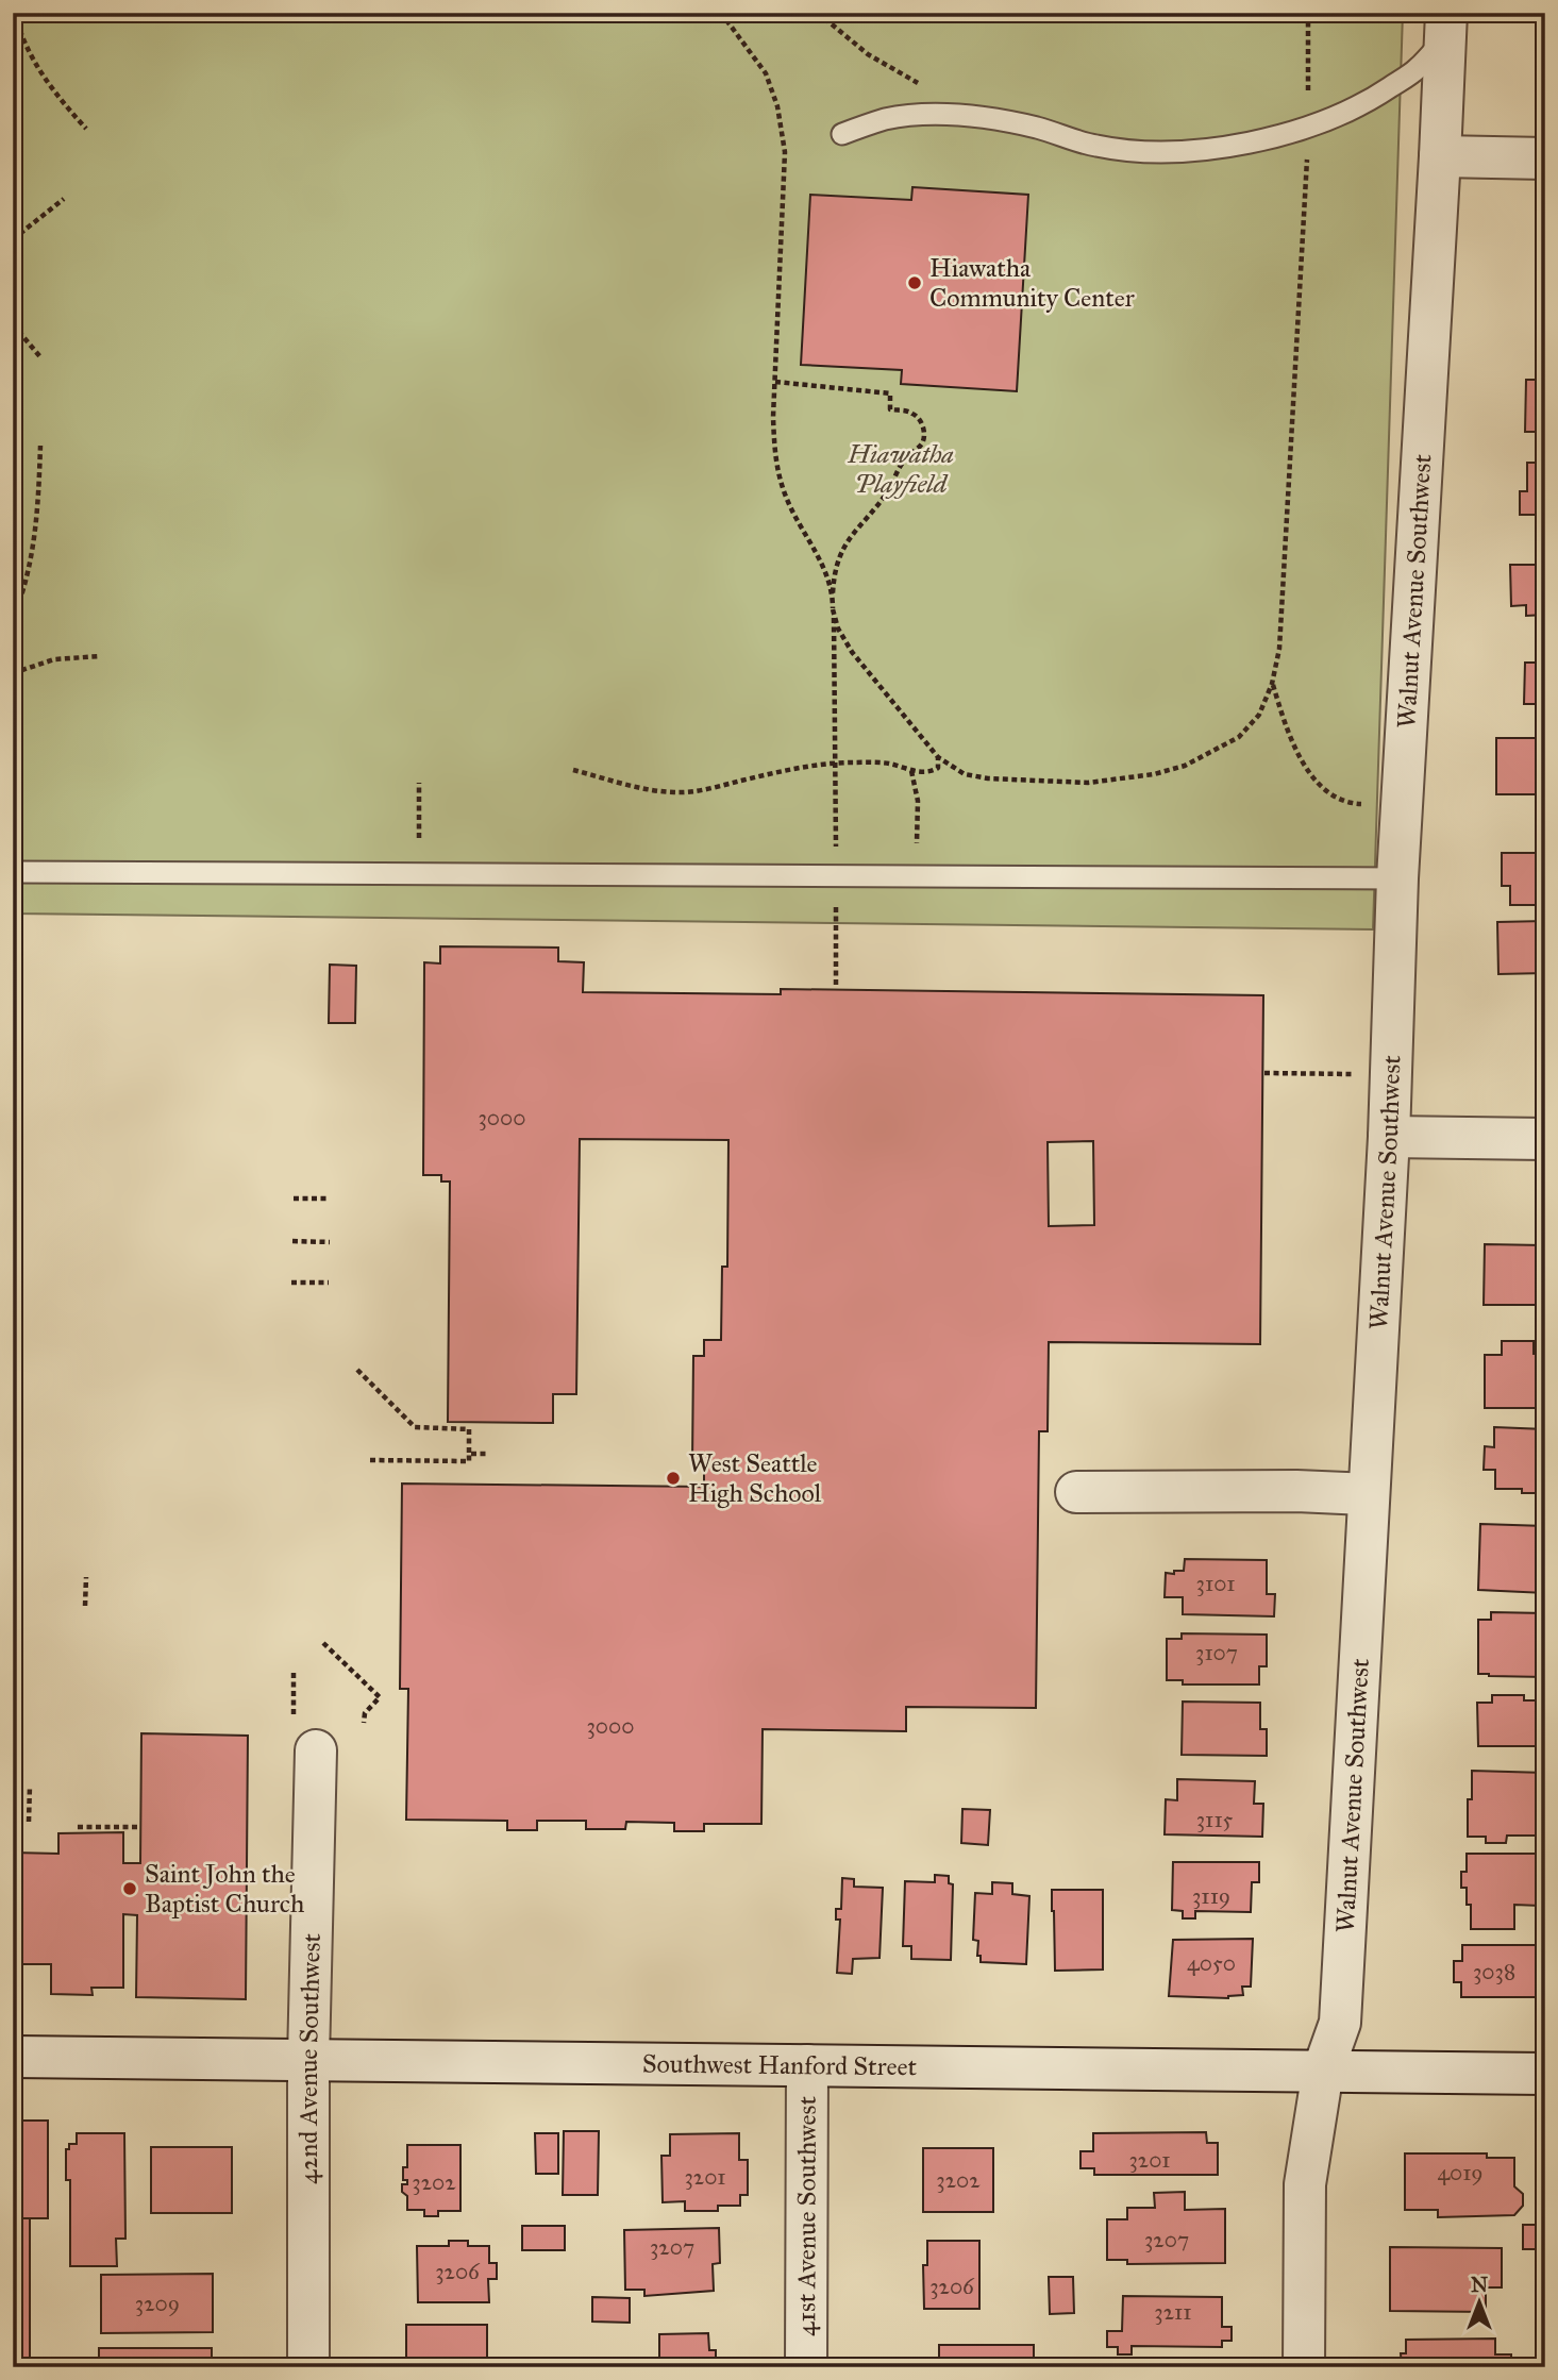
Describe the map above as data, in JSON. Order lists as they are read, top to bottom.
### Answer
{
  "streets": {
    "street": [
      "Walnut Avenue Southwest",
      "42nd Avenue Southwest",
      "Southwest Hanford Street",
      "41st Avenue Southwest"
    ]
  },
  "crossings": [
    ["Walnut Avenue Southwest", "Southwest Hanford Street"],
    ["42nd Avenue Southwest", "Southwest Hanford Street"],
    ["Southwest Hanford Street", "41st Avenue Southwest"]
  ],
  "parks": ["Hiawatha Playfield"],
  "places": ["Hiawatha Community Center", "West Seattle High School", "Saint John the Baptist Church"],
  "house_numbers": [
    "3000",
    "3101",
    "3107",
    "3000",
    "3115",
    "3119",
    "4050",
    "3038",
    "3201",
    "4019",
    "3201",
    "3202",
    "3202",
    "3207",
    "3207",
    "3206",
    "3206",
    "3209",
    "3211"
  ],
  "north": "top"
}
